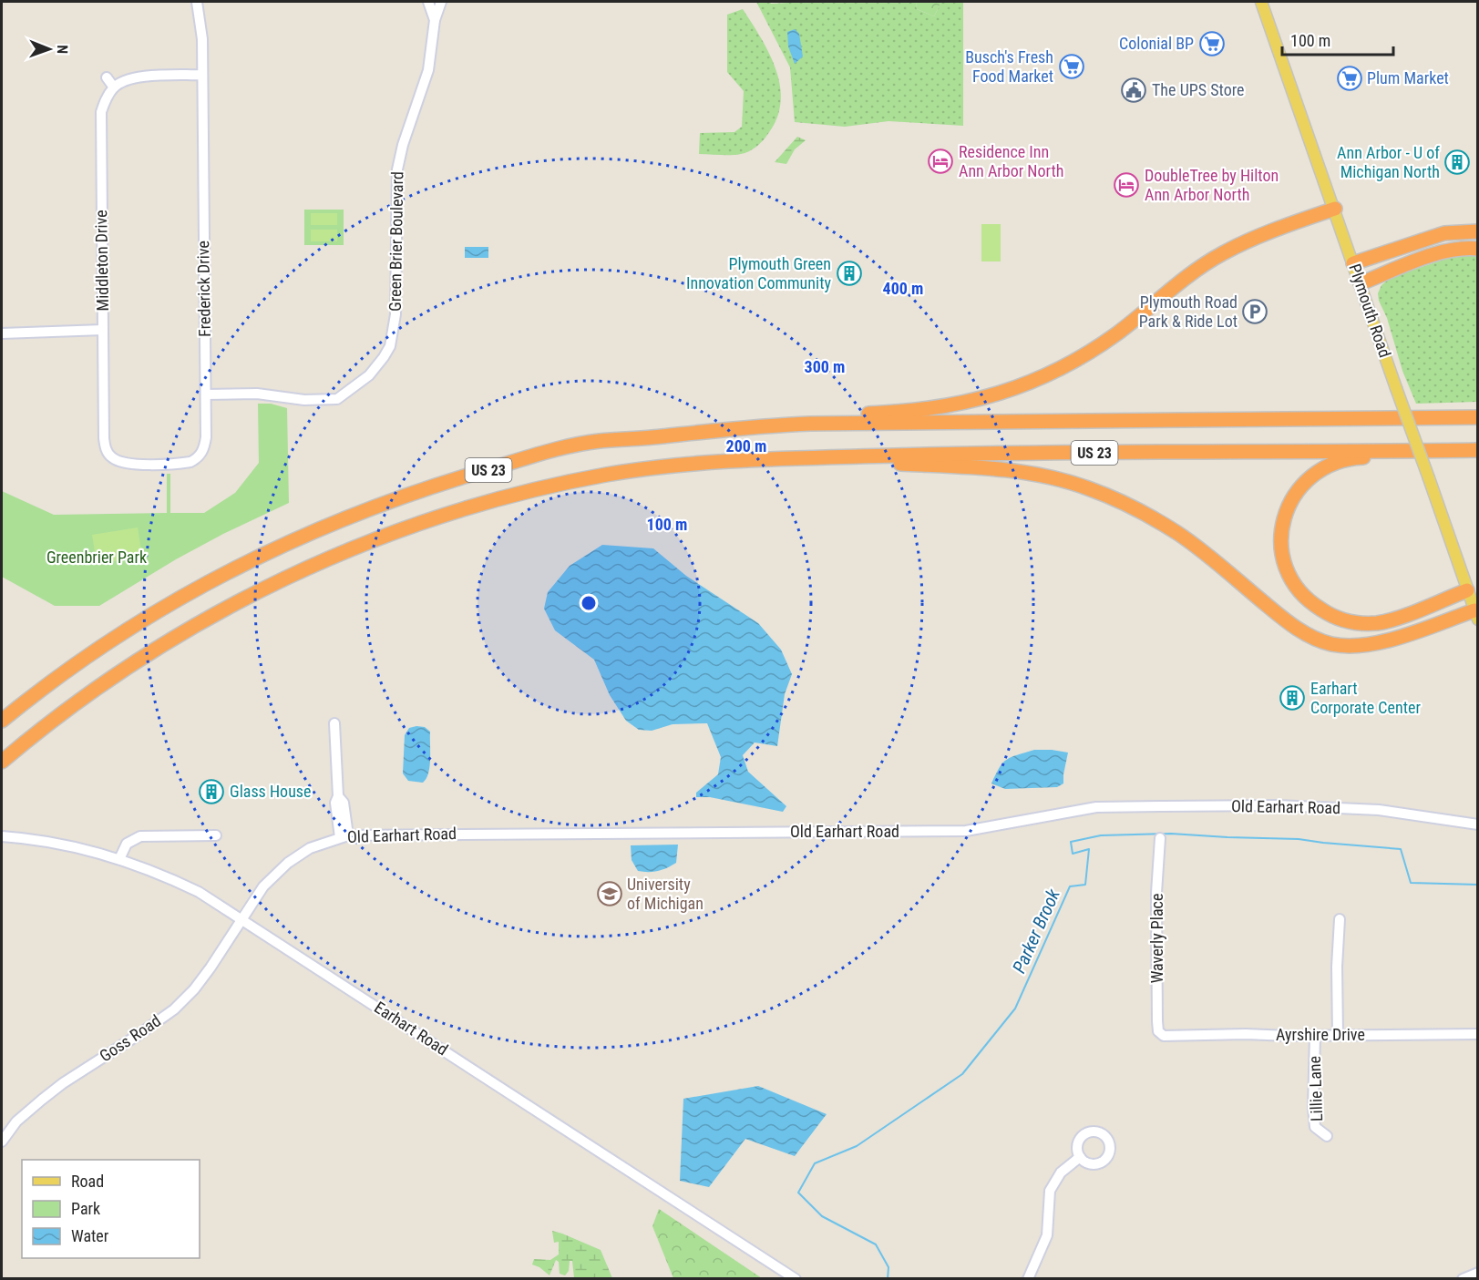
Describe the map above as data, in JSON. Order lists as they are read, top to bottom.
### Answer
{
  "streets": {
    "highway": ["US 23"],
    "main road": ["Plymouth Road"],
    "street": [
      "Green Brier Boulevard",
      "Middleton Drive",
      "Frederick Drive",
      "Old Earhart Road",
      "Waverly Place",
      "Earhart Road",
      "Ayrshire Drive",
      "Goss Road",
      "Lillie Lane"
    ]
  },
  "crossings": [
    ["Green Brier Boulevard", "Frederick Drive"],
    ["Middleton Drive", "Frederick Drive"],
    ["Old Earhart Road", "Earhart Road"],
    ["Old Earhart Road", "Goss Road"],
    ["Waverly Place", "Ayrshire Drive"],
    ["Earhart Road", "Goss Road"],
    ["Ayrshire Drive", "Lillie Lane"]
  ],
  "water": ["Parker Brook"],
  "parks": ["Greenbrier Park"],
  "places": {
    "supermarket": ["Colonial BP", "Busch's Fresh Food Market", "Plum Market"],
    "public building": ["The UPS Store"],
    "hotel": ["Residence Inn Ann Arbor North", "DoubleTree by Hilton Ann Arbor North"],
    "building": [
      "Ann Arbor - U of Michigan North",
      "Plymouth Green Innovation Community",
      "Earhart Corporate Center",
      "Glass House"
    ],
    "parking": ["Plymouth Road Park & Ride Lot"],
    "school or university": ["University of Michigan"]
  },
  "legend": ["Road", "Park", "Water"],
  "scale_bar": "100 m",
  "north": "right",
  "rings": [
    "400 m",
    "300 m",
    "200 m",
    "100 m"
  ]
}
